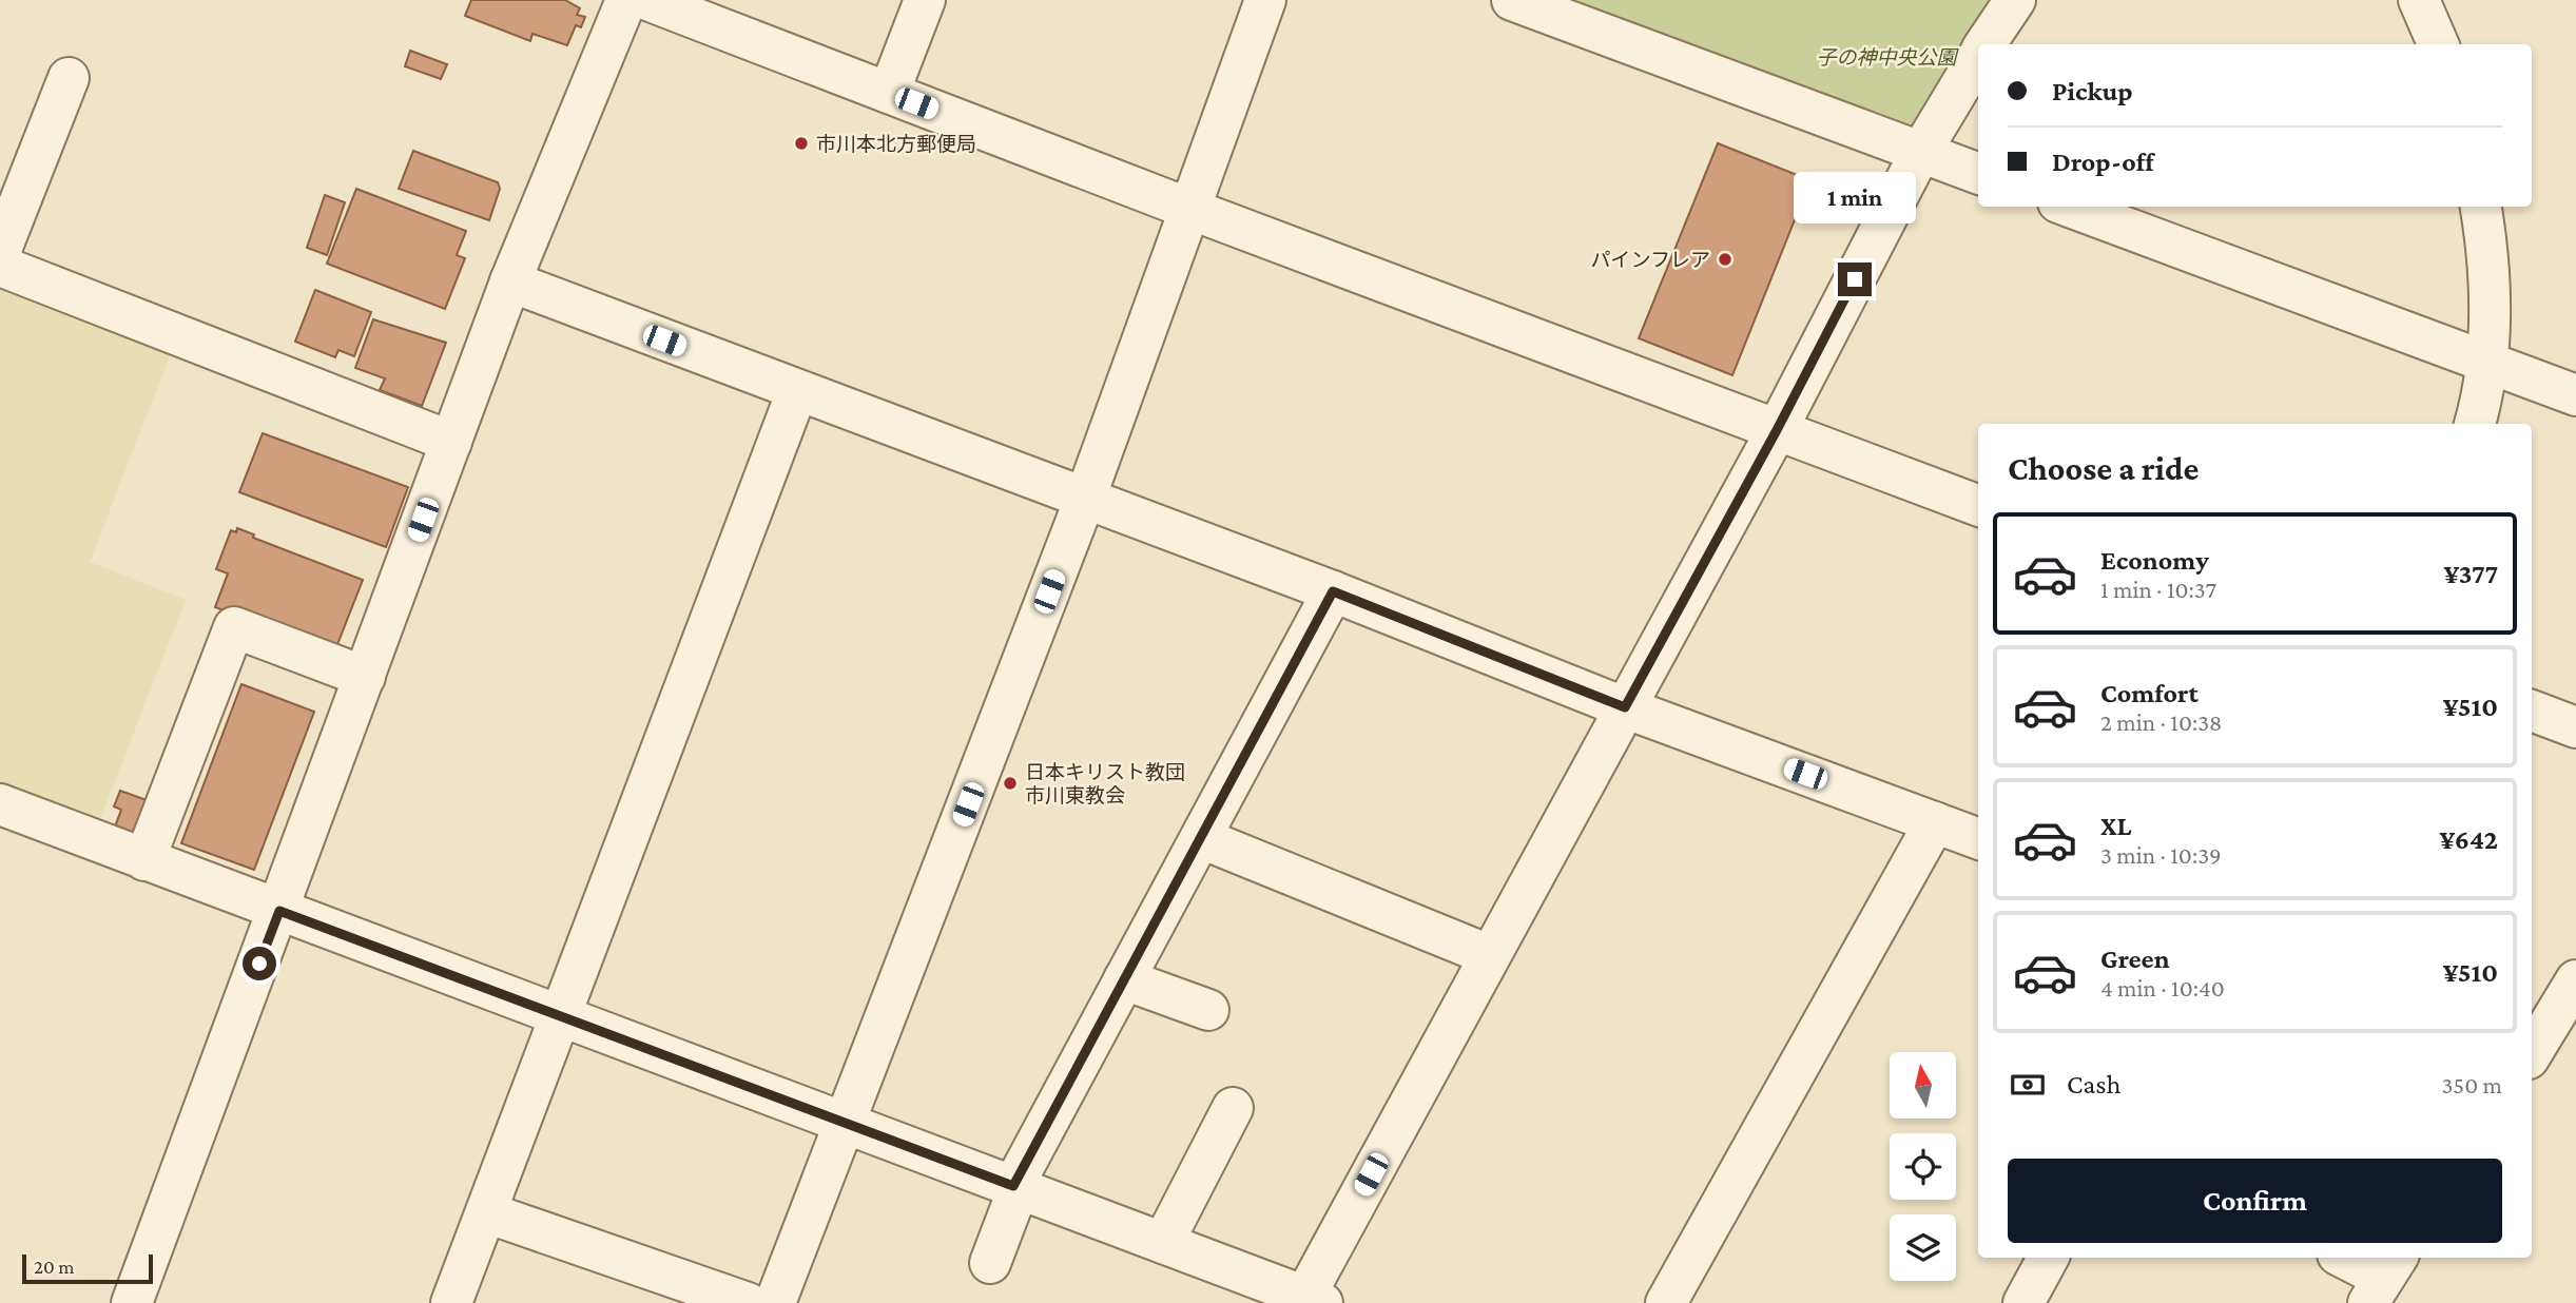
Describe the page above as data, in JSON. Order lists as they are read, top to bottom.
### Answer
{
  "parks": ["子の神中央公園"],
  "places": ["市川本北方郵便局", "パインフレア", "日本キリスト教団 市川東教会"],
  "scale_bar": "20 m",
  "north": "top",
  "page": {
    "banner": ["Pickup", "Drop-off"],
    "bubble": "1 min",
    "heading": "Choose a ride",
    "list": [
      {
        "name": "Economy",
        "note": "1 min · 10:37",
        "value": "¥377"
      },
      {
        "name": "Comfort",
        "note": "2 min · 10:38",
        "value": "¥510"
      },
      {
        "name": "XL",
        "note": "3 min · 10:39",
        "value": "¥642"
      },
      {
        "name": "Green",
        "note": "4 min · 10:40",
        "value": "¥510"
      }
    ],
    "pay": ["Cash", "350 m"],
    "buttons": "Confirm",
    "scale": "20 m"
  }
}
